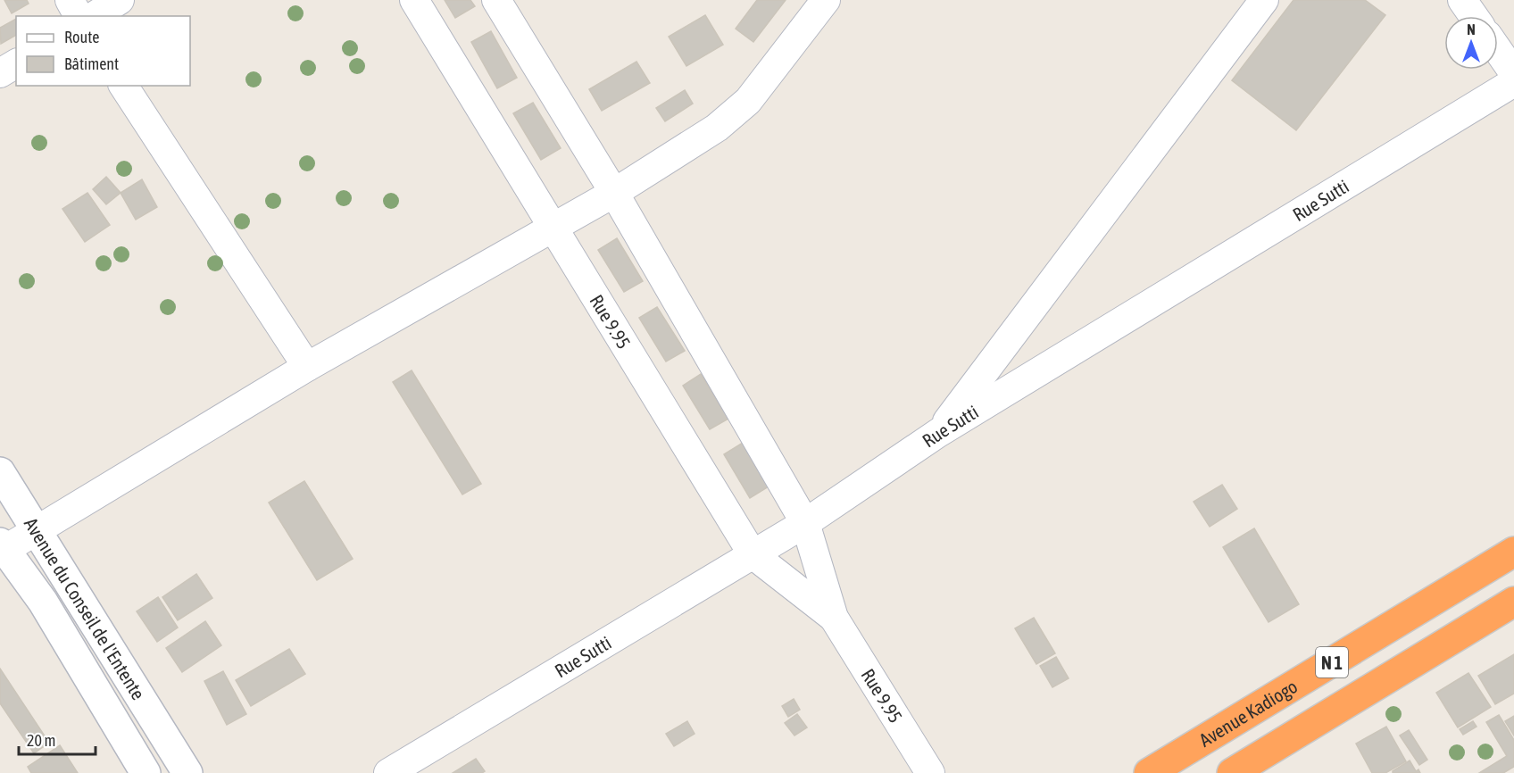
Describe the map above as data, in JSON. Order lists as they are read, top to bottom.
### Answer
{
  "streets": {
    "highway": ["N 1", "Avenue Kadiogo"],
    "street": ["Rue Sutti", "Rue 9.95", "Avenue du Conseil de l'Entente"]
  },
  "crossings": [
    ["Rue Sutti", "Rue 9.95"]
  ],
  "legend": ["Route", "Bâtiment"],
  "scale_bar": "20 m",
  "north": "top"
}
